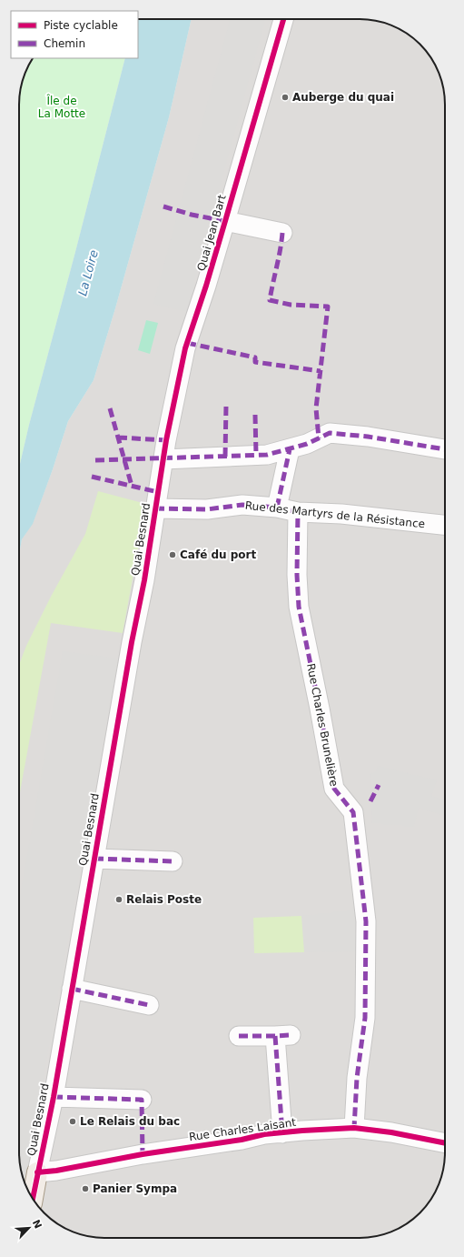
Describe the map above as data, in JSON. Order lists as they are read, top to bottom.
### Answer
{
  "streets": {
    "main road": ["Quai Besnard"],
    "street": [
      "Quai Jean Bart",
      "Rue des Martyrs de la Résistance",
      "Rue Charles Brunelière",
      "Rue Charles Laisant"
    ]
  },
  "crossings": [
    ["Quai Jean Bart", "Quai Besnard"],
    ["Rue des Martyrs de la Résistance", "Quai Besnard"],
    ["Rue des Martyrs de la Résistance", "Rue Charles Brunelière"],
    ["Quai Besnard", "Rue Charles Laisant"],
    ["Rue Charles Brunelière", "Rue Charles Laisant"]
  ],
  "water": ["La Loire"],
  "parks": ["Île de La Motte"],
  "places": [
    "Auberge du quai",
    "Café du port",
    "Relais Poste",
    "Le Relais du bac",
    "Panier Sympa"
  ],
  "legend": ["Piste cyclable", "Chemin"],
  "north": "top right"
}
